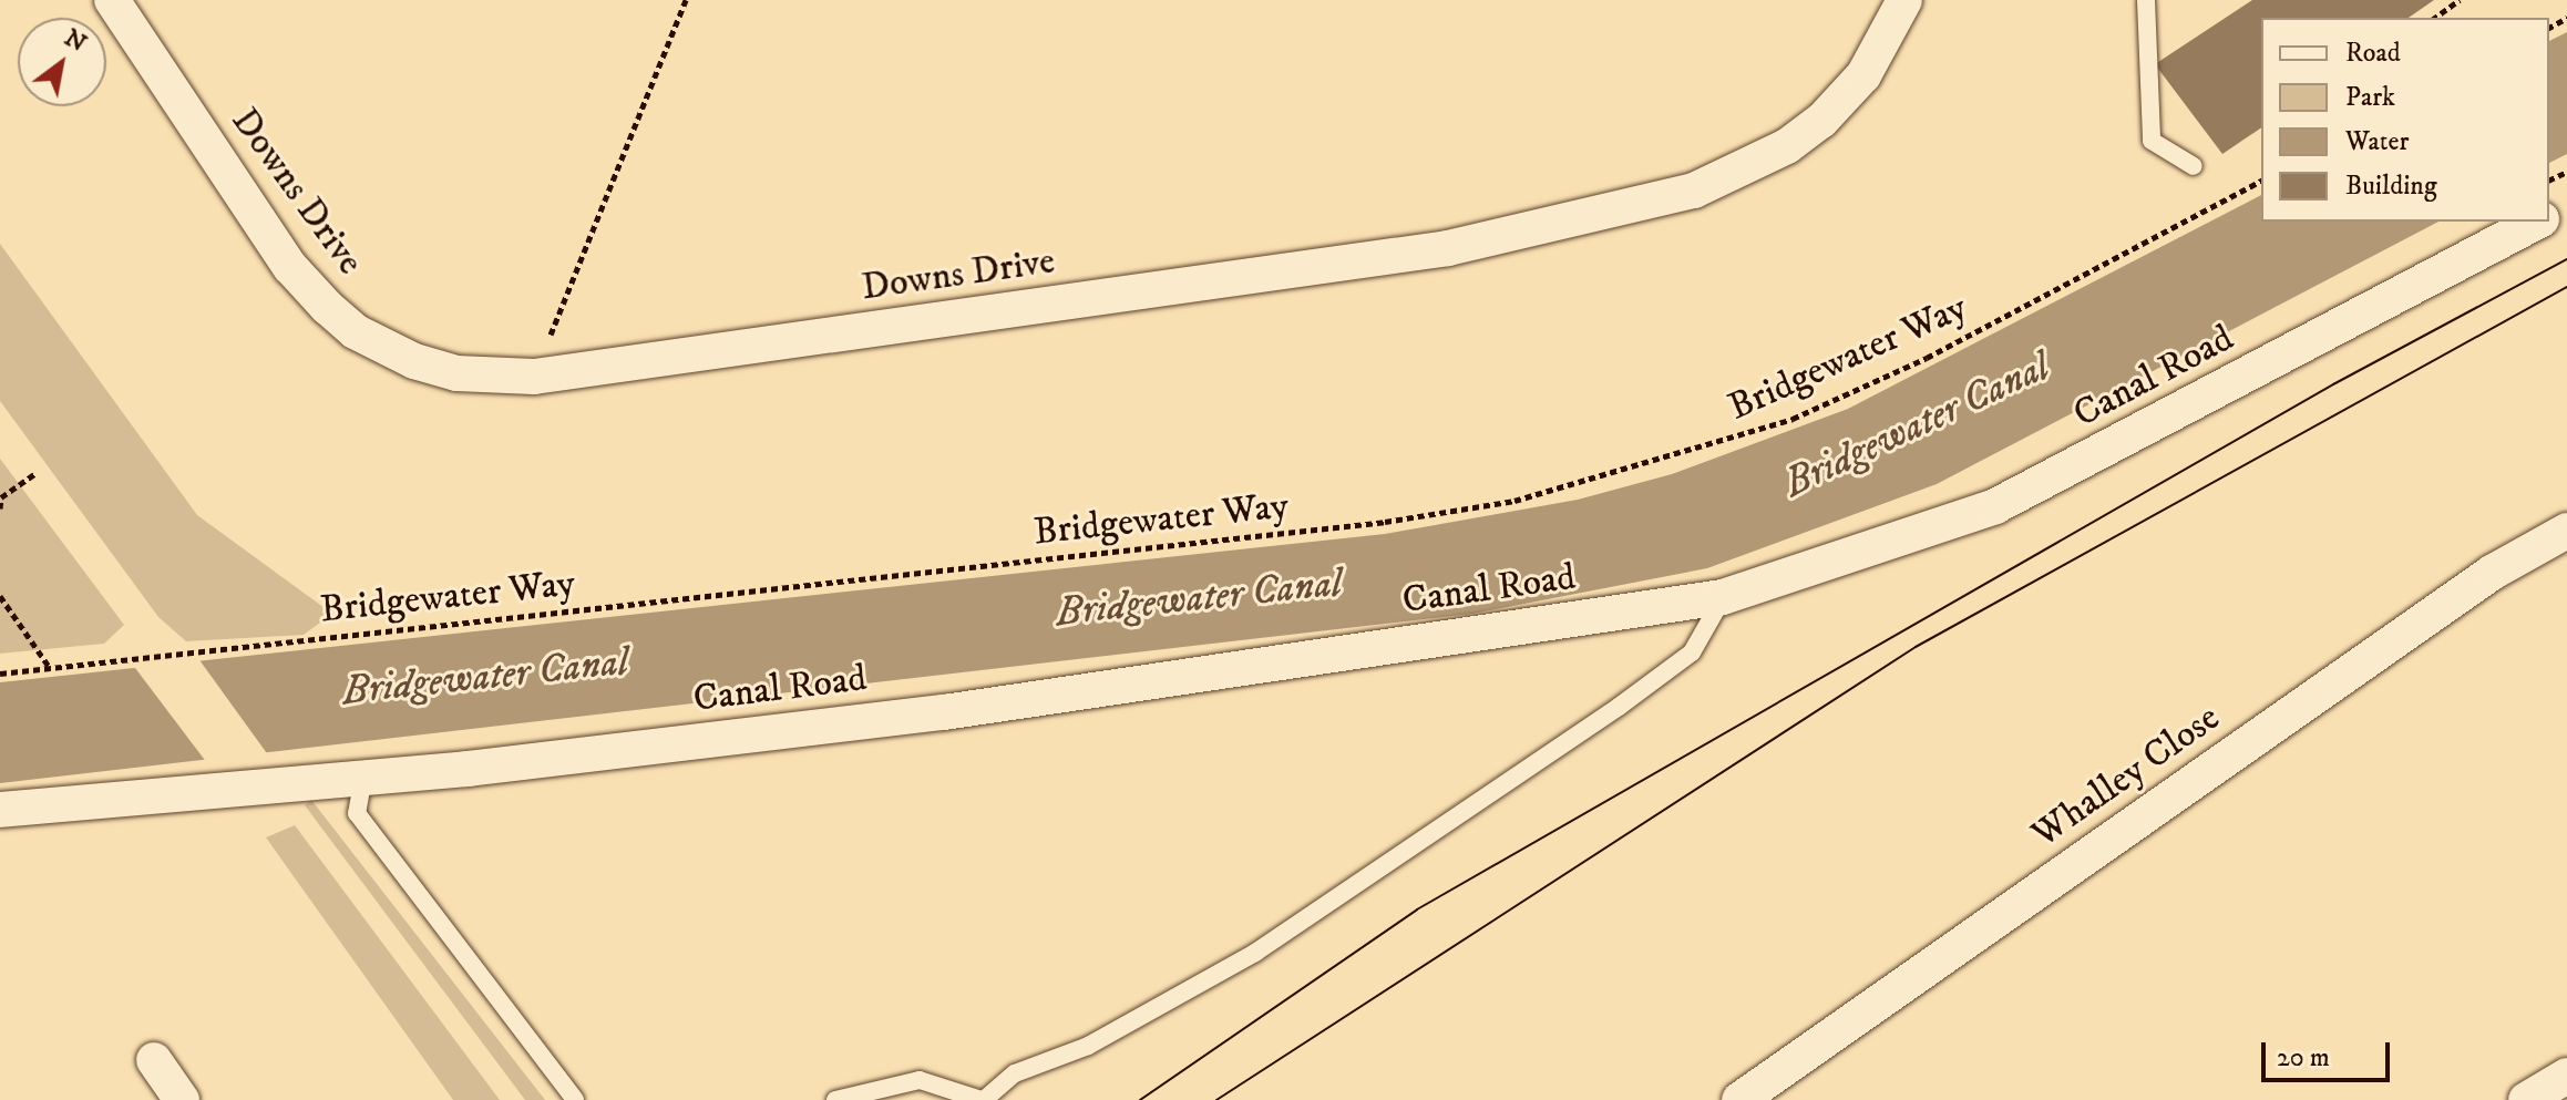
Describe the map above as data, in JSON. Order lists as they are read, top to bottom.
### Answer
{
  "streets": {
    "street": ["Downs Drive", "Canal Road", "Whalley Close"],
    "path": ["Bridgewater Way"]
  },
  "water": ["Bridgewater Canal"],
  "legend": [
    "Road",
    "Park",
    "Water",
    "Building"
  ],
  "scale_bar": "20 m",
  "north": "top right"
}
